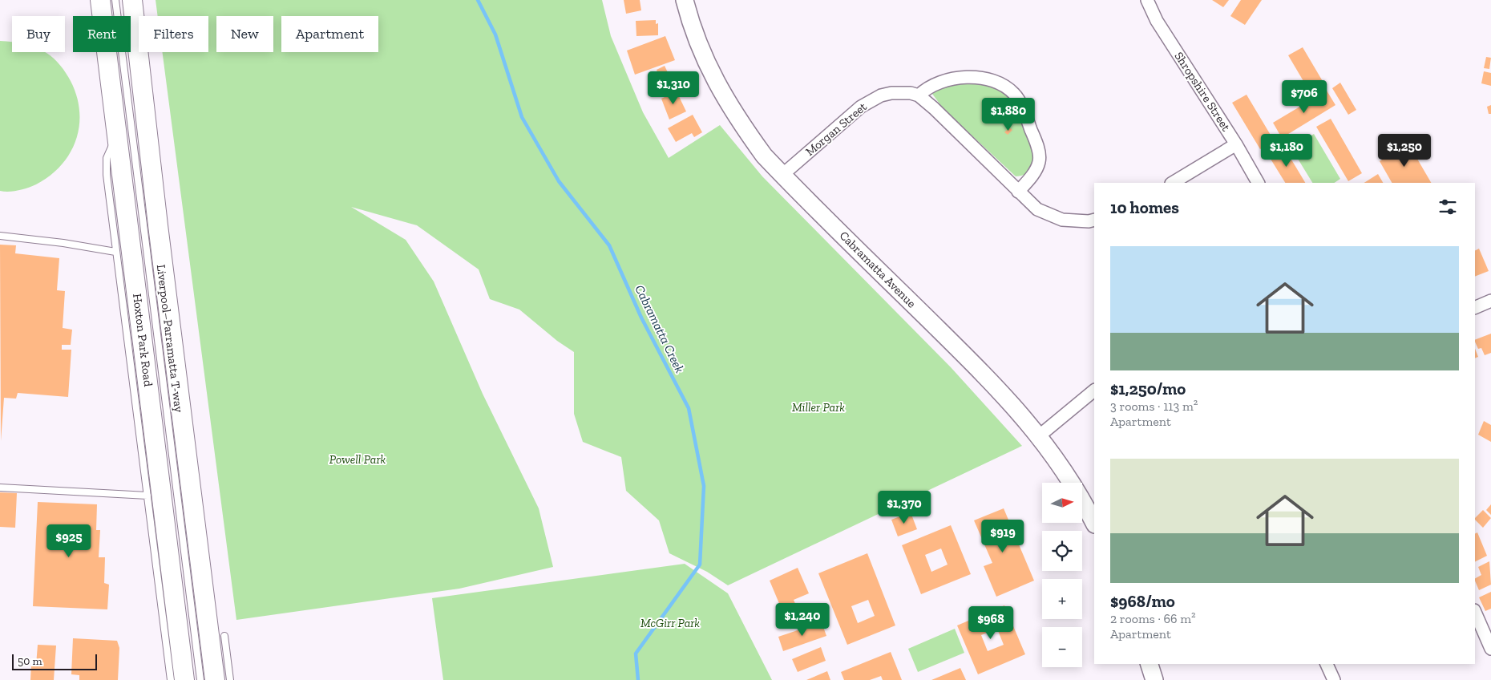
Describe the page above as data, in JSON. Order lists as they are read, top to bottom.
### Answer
{
  "streets": {
    "main road": ["Hoxton Park Road"],
    "street": ["Shropshire Street", "Morgan Street", "Cabramatta Avenue"],
    "lane": ["Liverpool–Parramatta T-way"]
  },
  "crossings": [
    ["Morgan Street", "Cabramatta Avenue"]
  ],
  "water": ["Cabramatta Creek"],
  "parks": ["Miller Park", "Powell Park", "McGirr Park"],
  "scale_bar": "50 m",
  "north": "right",
  "page": {
    "chip": [
      "Buy",
      "Rent",
      "Filters",
      "New",
      "Apartment"
    ],
    "price": [
      "$1,310",
      "$706",
      "$1,880",
      "$1,180",
      "$1,250",
      "$1,370",
      "$919",
      "$925",
      "$1,240",
      "$968"
    ],
    "heading": "10 homes",
    "list": [
      {
        "name": "$1,250/mo",
        "note": "3 rooms · 113 m² · Apartment"
      },
      {
        "name": "$968/mo",
        "note": "2 rooms · 66 m² · Apartment"
      }
    ],
    "map_buttons": ["+", "−"],
    "scale": "50 m"
  }
}
